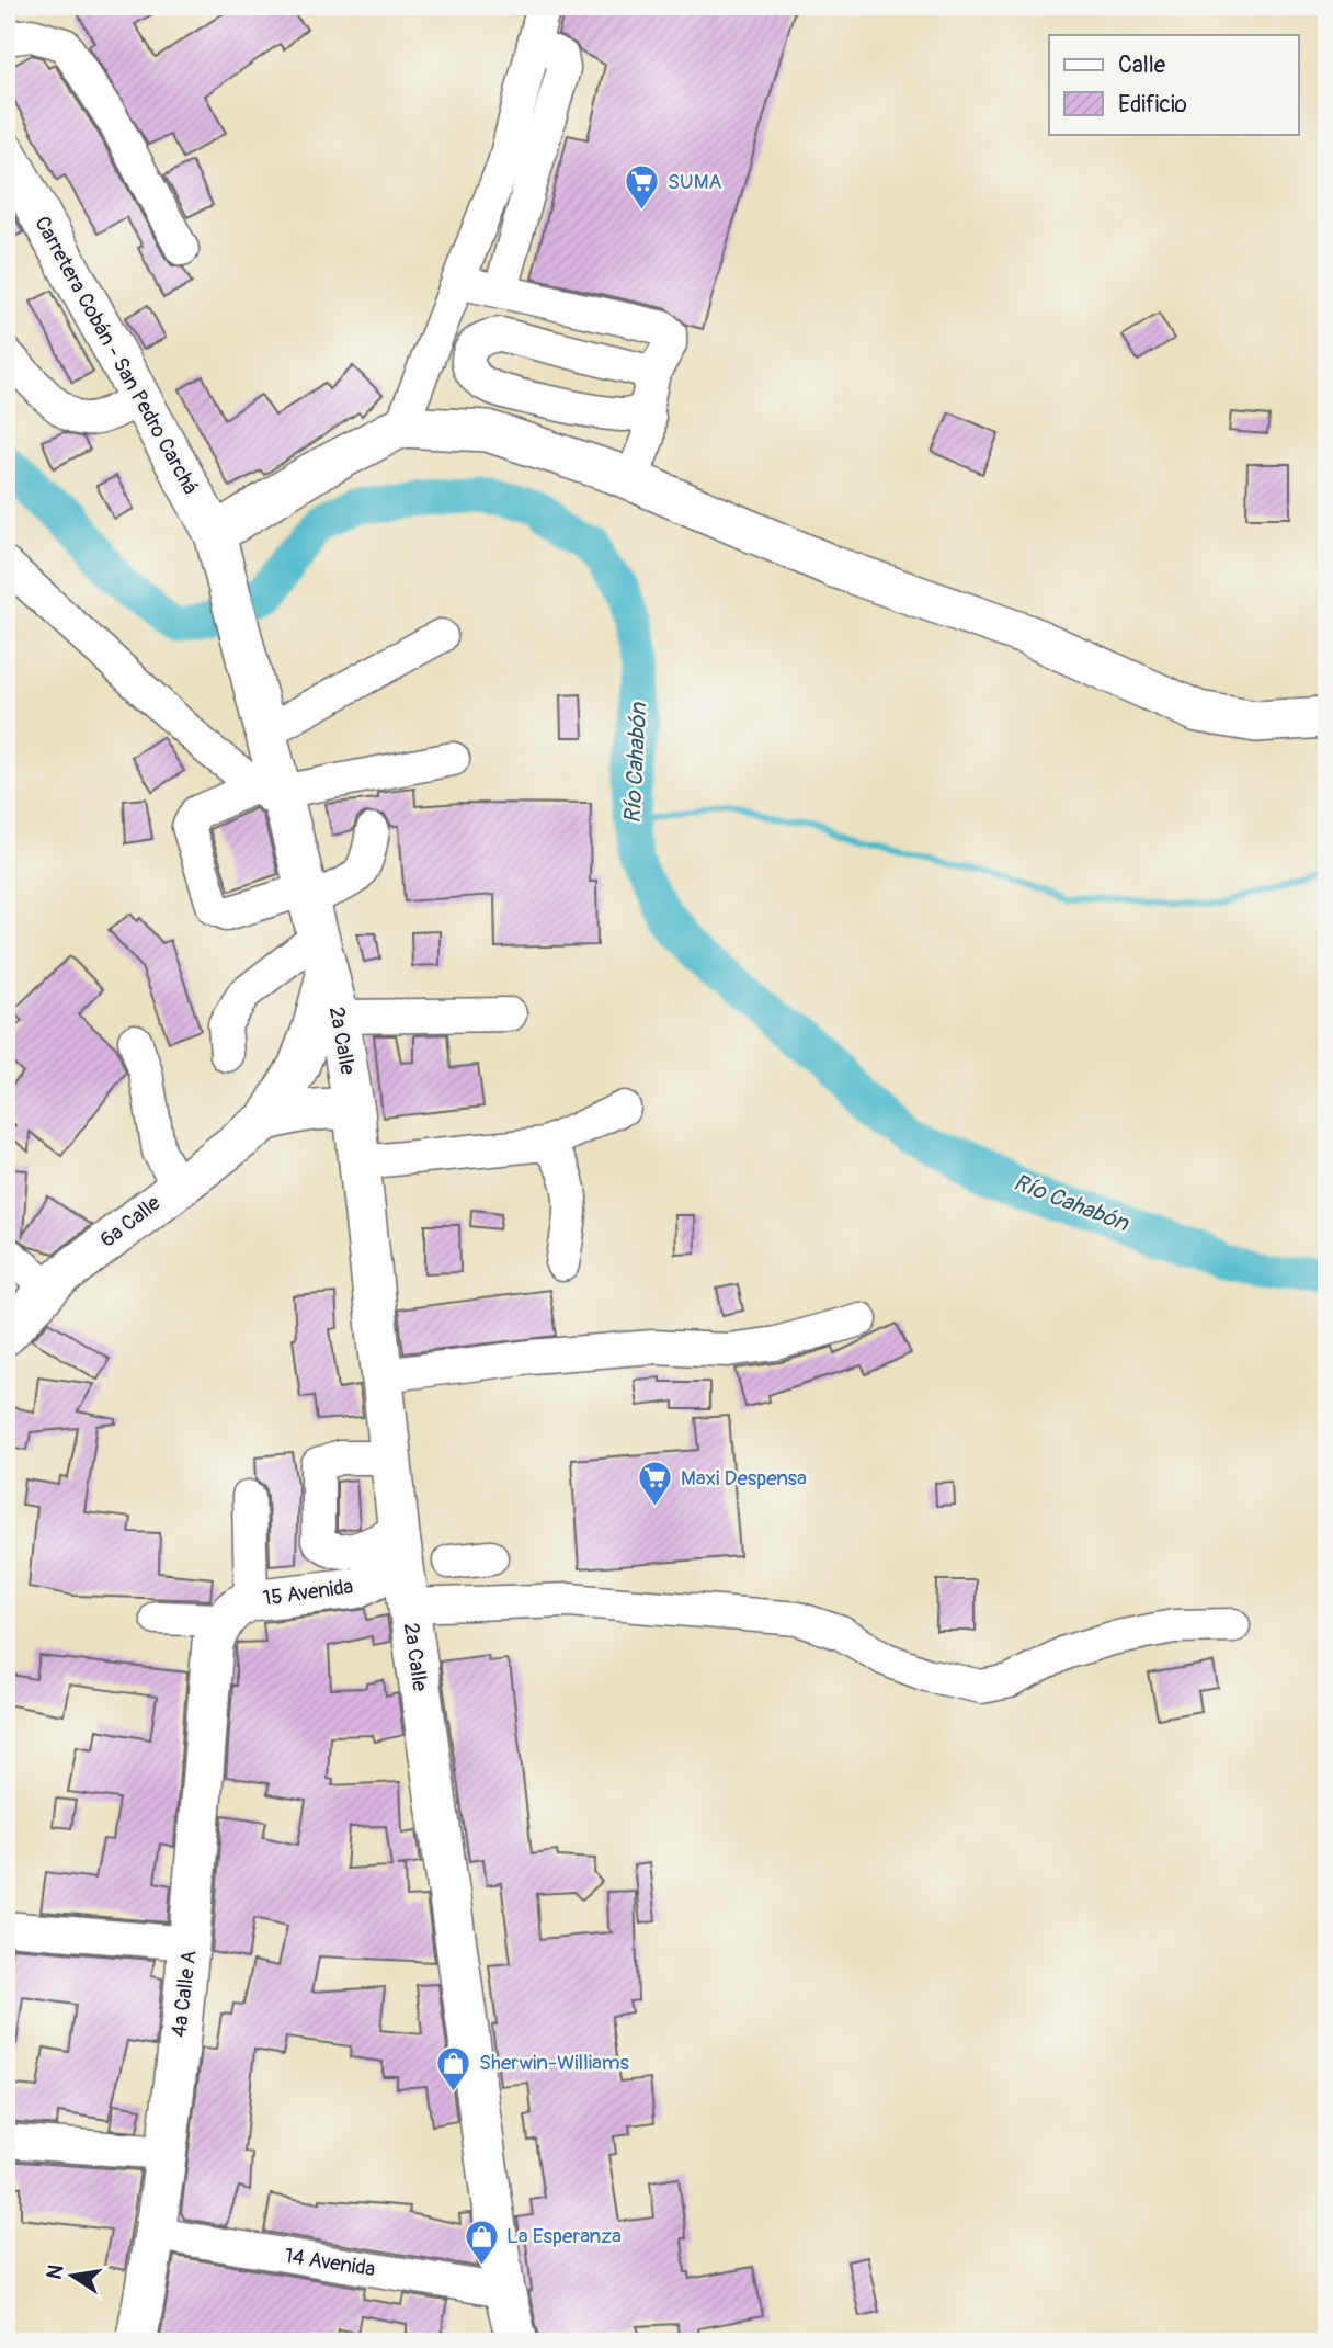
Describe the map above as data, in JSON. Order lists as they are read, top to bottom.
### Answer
{
  "streets": {
    "main road": [
      "Carretera Cobán - San Pedro Carchá",
      "2a Calle",
      "6ª Calle",
      "15 Avenida",
      "4a Calle A"
    ],
    "street": ["14 Avenida"]
  },
  "crossings": [
    ["Carretera Cobán - San Pedro Carchá", "2a Calle"],
    ["2a Calle", "6ª Calle"],
    ["2a Calle", "15 Avenida"],
    ["2a Calle", "14 Avenida"],
    ["15 Avenida", "4a Calle A"],
    ["4a Calle A", "14 Avenida"]
  ],
  "water": ["Río Cahabón"],
  "places": {
    "supermarket": ["SUMA", "Maxi Despensa"],
    "shop": ["Sherwin-Williams", "La Esperanza"]
  },
  "legend": ["Calle", "Edificio"],
  "north": "left"
}
